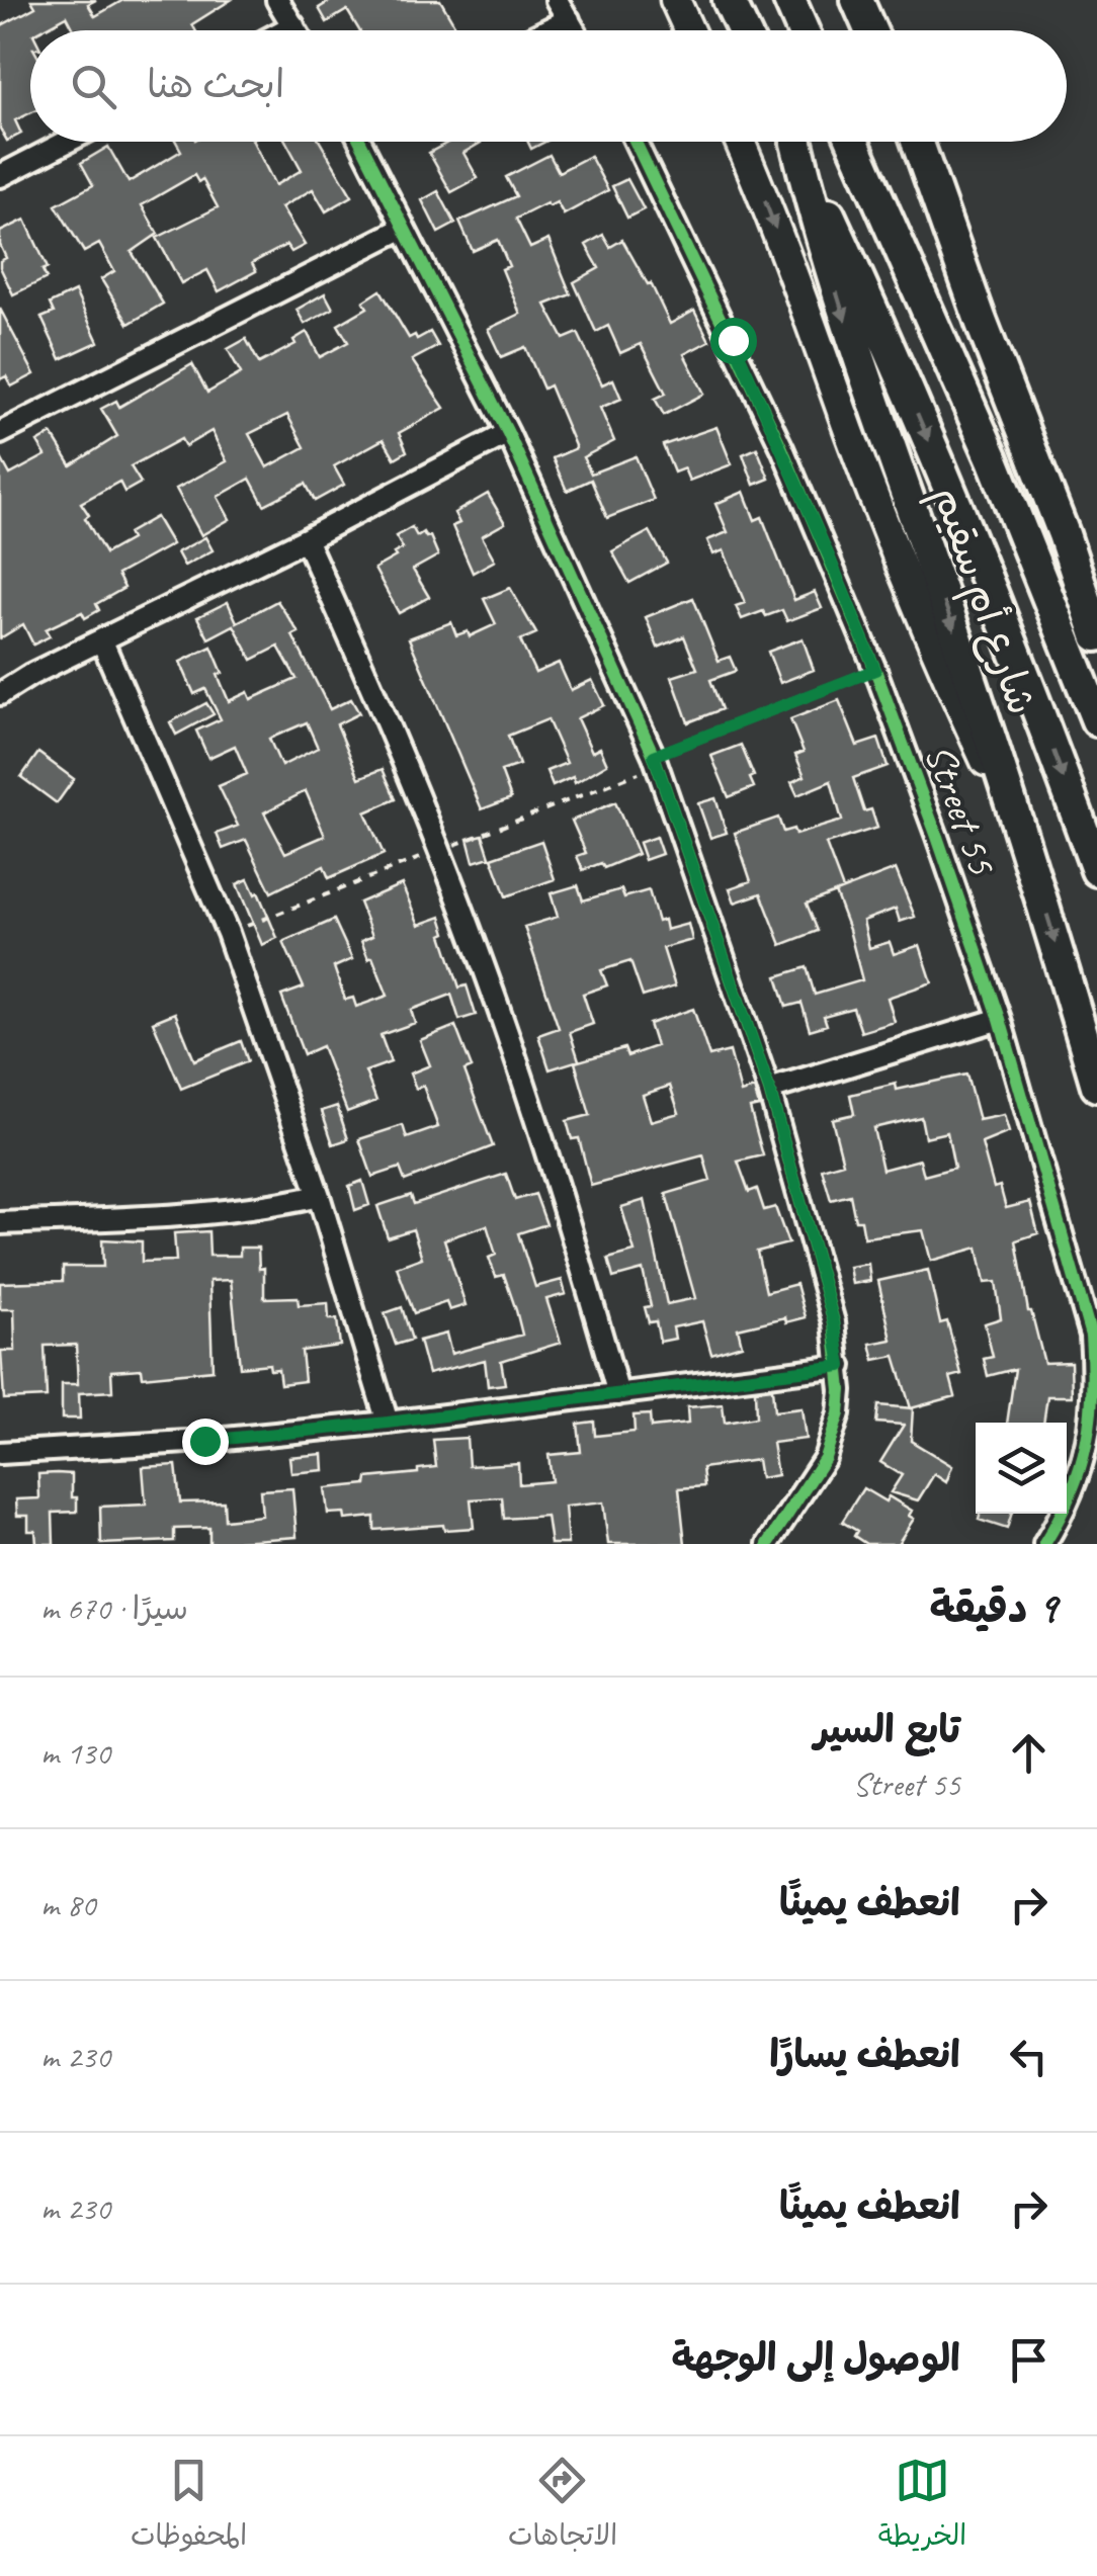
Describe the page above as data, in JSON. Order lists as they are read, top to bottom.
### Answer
{
  "streets": {
    "main road": ["شارع أم سقيم"],
    "street": ["Street 55"]
  },
  "page": {
    "search": "ابحث هنا",
    "heading": ["9 دقيقة", "سيرًا · 670 m"],
    "list": [
      ["تابع السير", "Street 55", "130 m"],
      ["انعطف يمينًا", "80 m"],
      ["انعطف يسارًا", "230 m"],
      ["انعطف يمينًا", "230 m"],
      "الوصول إلى الوجهة"
    ],
    "nav": ["الخريطة", "الاتجاهات", "المحفوظات"]
  }
}
